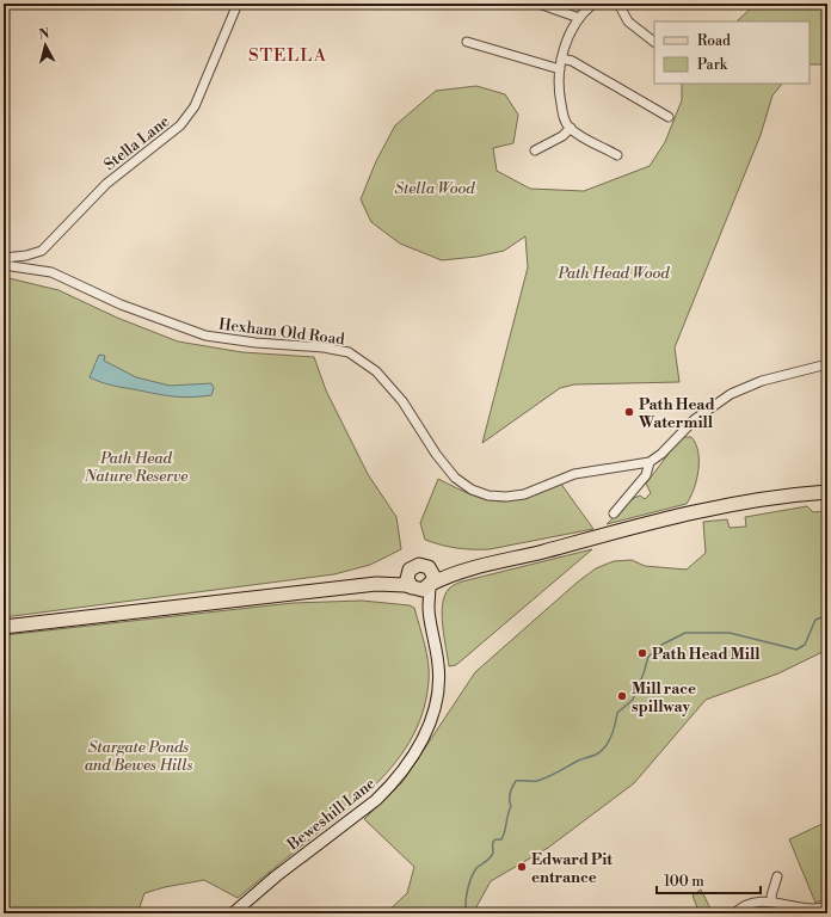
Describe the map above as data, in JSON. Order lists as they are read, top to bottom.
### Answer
{
  "streets": {
    "street": ["Stella Lane", "Hexham Old Road", "Beweshill Lane"]
  },
  "districts": ["STELLA"],
  "parks": [
    "Stella Wood",
    "Path Head Wood",
    "Path Head Nature Reserve",
    "Stargate Ponds and Bewes Hills"
  ],
  "places": [
    "Path Head Watermill",
    "Path Head Mill",
    "Mill race spillway",
    "Edward Pit entrance"
  ],
  "legend": ["Road", "Park"],
  "scale_bar": "100 m",
  "north": "top"
}
